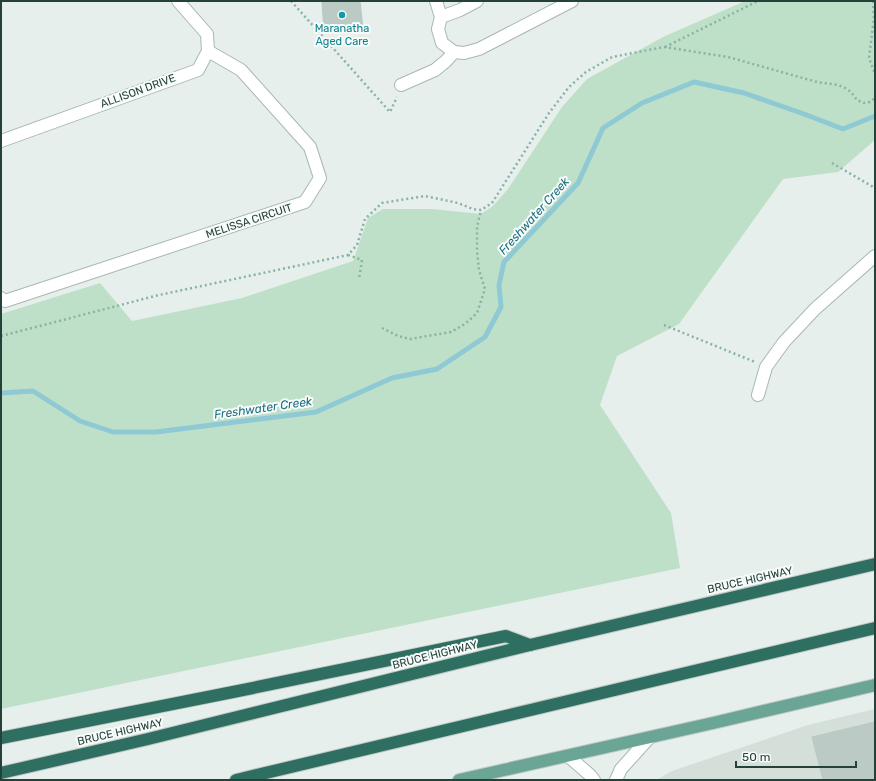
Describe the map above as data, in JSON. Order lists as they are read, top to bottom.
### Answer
{
  "streets": {
    "highway": ["BRUCE HIGHWAY"],
    "street": ["ALLISON DRIVE", "MELISSA CIRCUIT"]
  },
  "crossings": [
    ["ALLISON DRIVE", "MELISSA CIRCUIT"]
  ],
  "water": ["Freshwater Creek"],
  "places": ["Maranatha Aged Care"],
  "scale_bar": "50 m"
}
